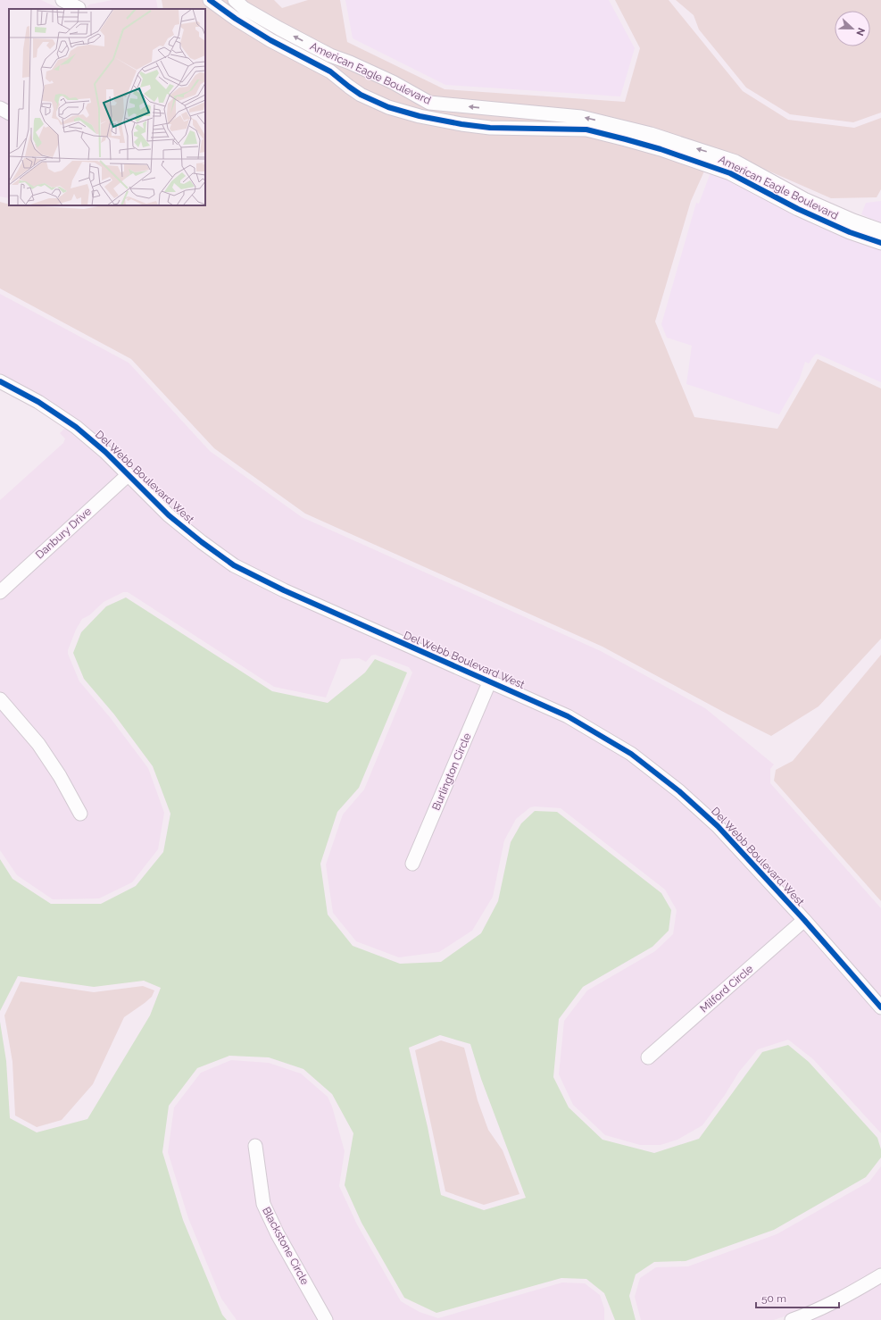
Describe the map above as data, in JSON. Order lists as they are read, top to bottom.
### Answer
{
  "streets": {
    "street": [
      "American Eagle Boulevard",
      "Del Webb Boulevard West",
      "Danbury Drive",
      "Burlington Circle",
      "Milford Circle",
      "Blackstone Circle"
    ]
  },
  "crossings": [
    ["Del Webb Boulevard West", "Danbury Drive"],
    ["Del Webb Boulevard West", "Burlington Circle"],
    ["Del Webb Boulevard West", "Milford Circle"]
  ],
  "scale_bar": "50 m",
  "north": "right"
}
